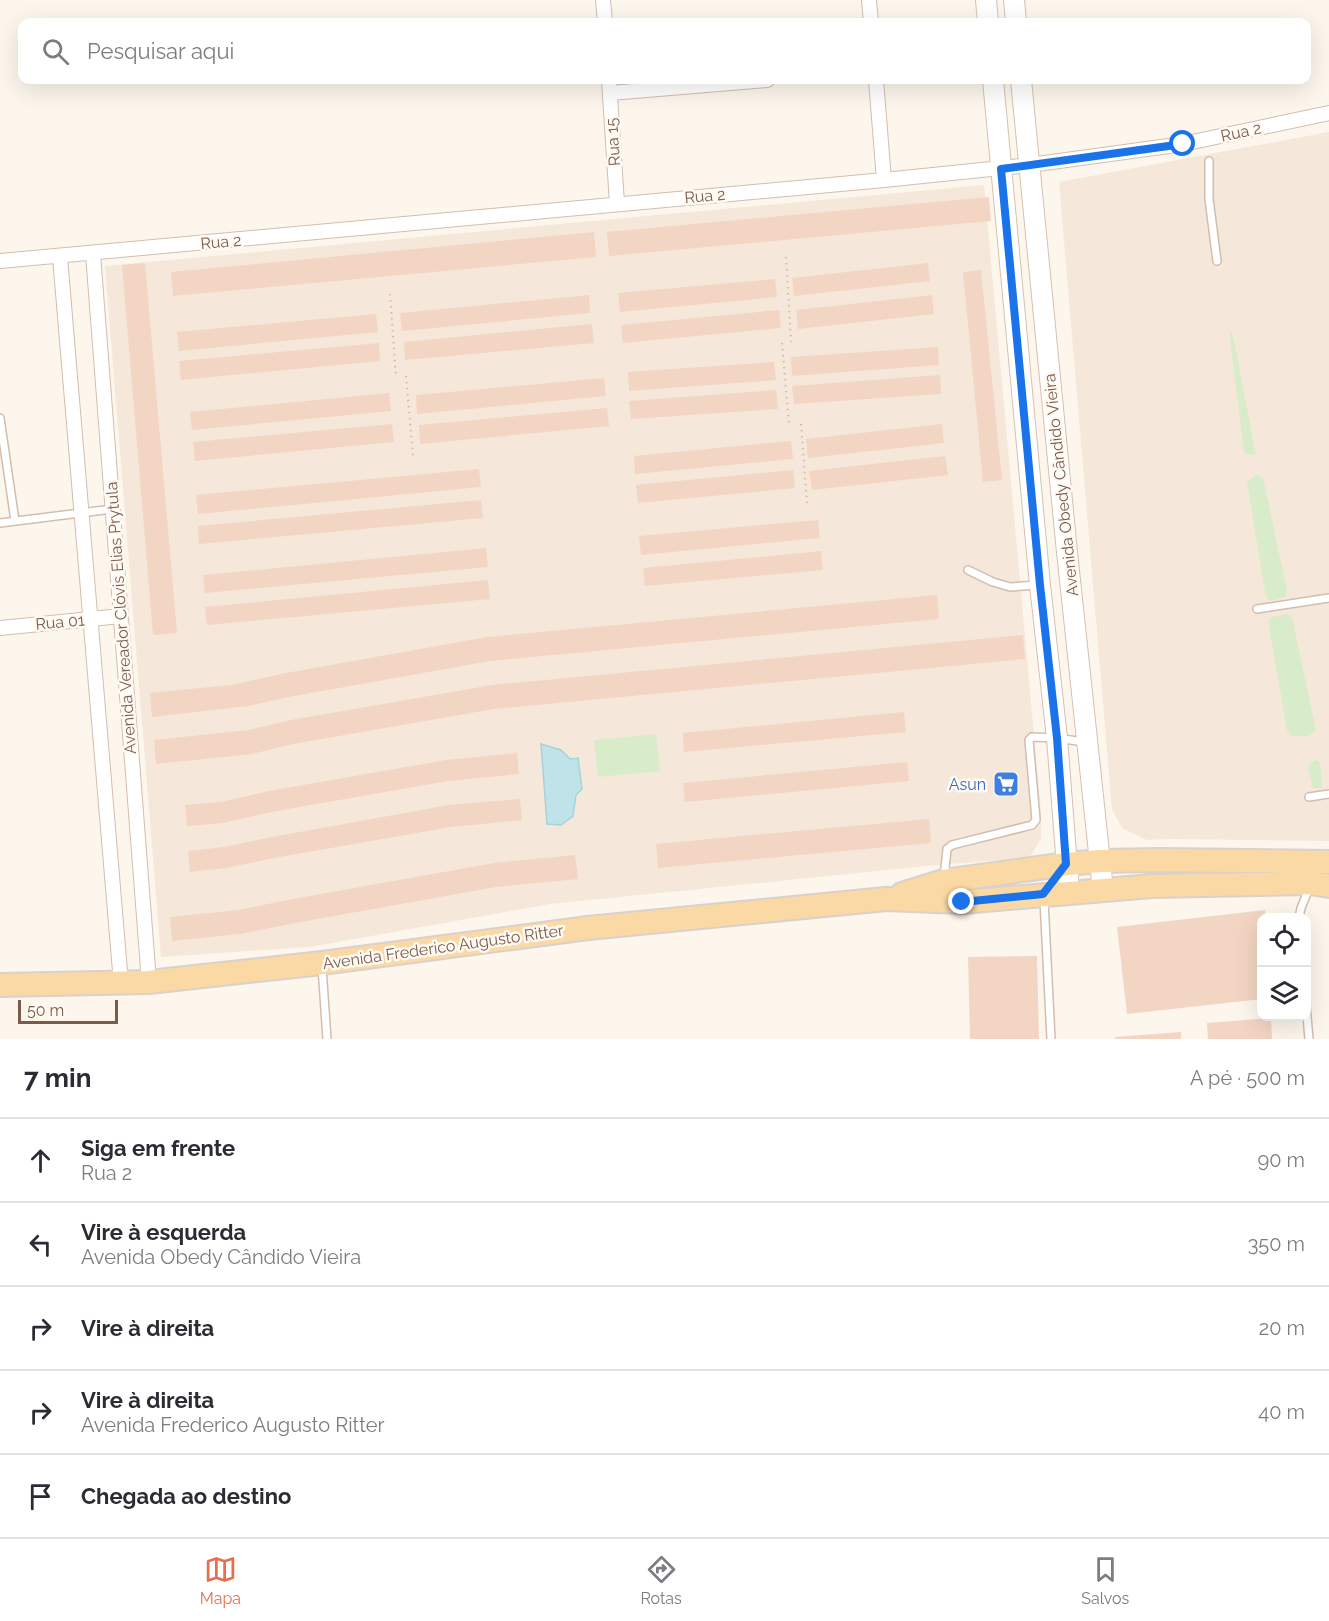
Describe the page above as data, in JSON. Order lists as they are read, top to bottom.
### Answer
{
  "streets": {
    "main road": ["Avenida Obedy Cândido Vieira", "Avenida Frederico Augusto Ritter"],
    "street": [
      "Rua 2",
      "Rua 15",
      "Avenida Vereador Clóvis Elias Prytula",
      "Rua 01"
    ]
  },
  "crossings": [
    ["Rua 2", "Rua 15"],
    ["Rua 2", "Avenida Obedy Cândido Vieira"],
    ["Rua 2", "Avenida Vereador Clóvis Elias Prytula"],
    ["Avenida Obedy Cândido Vieira", "Avenida Frederico Augusto Ritter"],
    ["Avenida Vereador Clóvis Elias Prytula", "Rua 01"],
    ["Avenida Vereador Clóvis Elias Prytula", "Avenida Frederico Augusto Ritter"]
  ],
  "places": {
    "supermarket": ["Asun"]
  },
  "scale_bar": "50 m",
  "page": {
    "search": "Pesquisar aqui",
    "scale": "50 m",
    "heading": ["7 min", "A pé · 500 m"],
    "list": [
      ["Siga em frente", "Rua 2", "90 m"],
      ["Vire à esquerda", "Avenida Obedy Cândido Vieira", "350 m"],
      ["Vire à direita", "20 m"],
      ["Vire à direita", "Avenida Frederico Augusto Ritter", "40 m"],
      "Chegada ao destino"
    ],
    "nav": ["Mapa", "Rotas", "Salvos"]
  }
}
